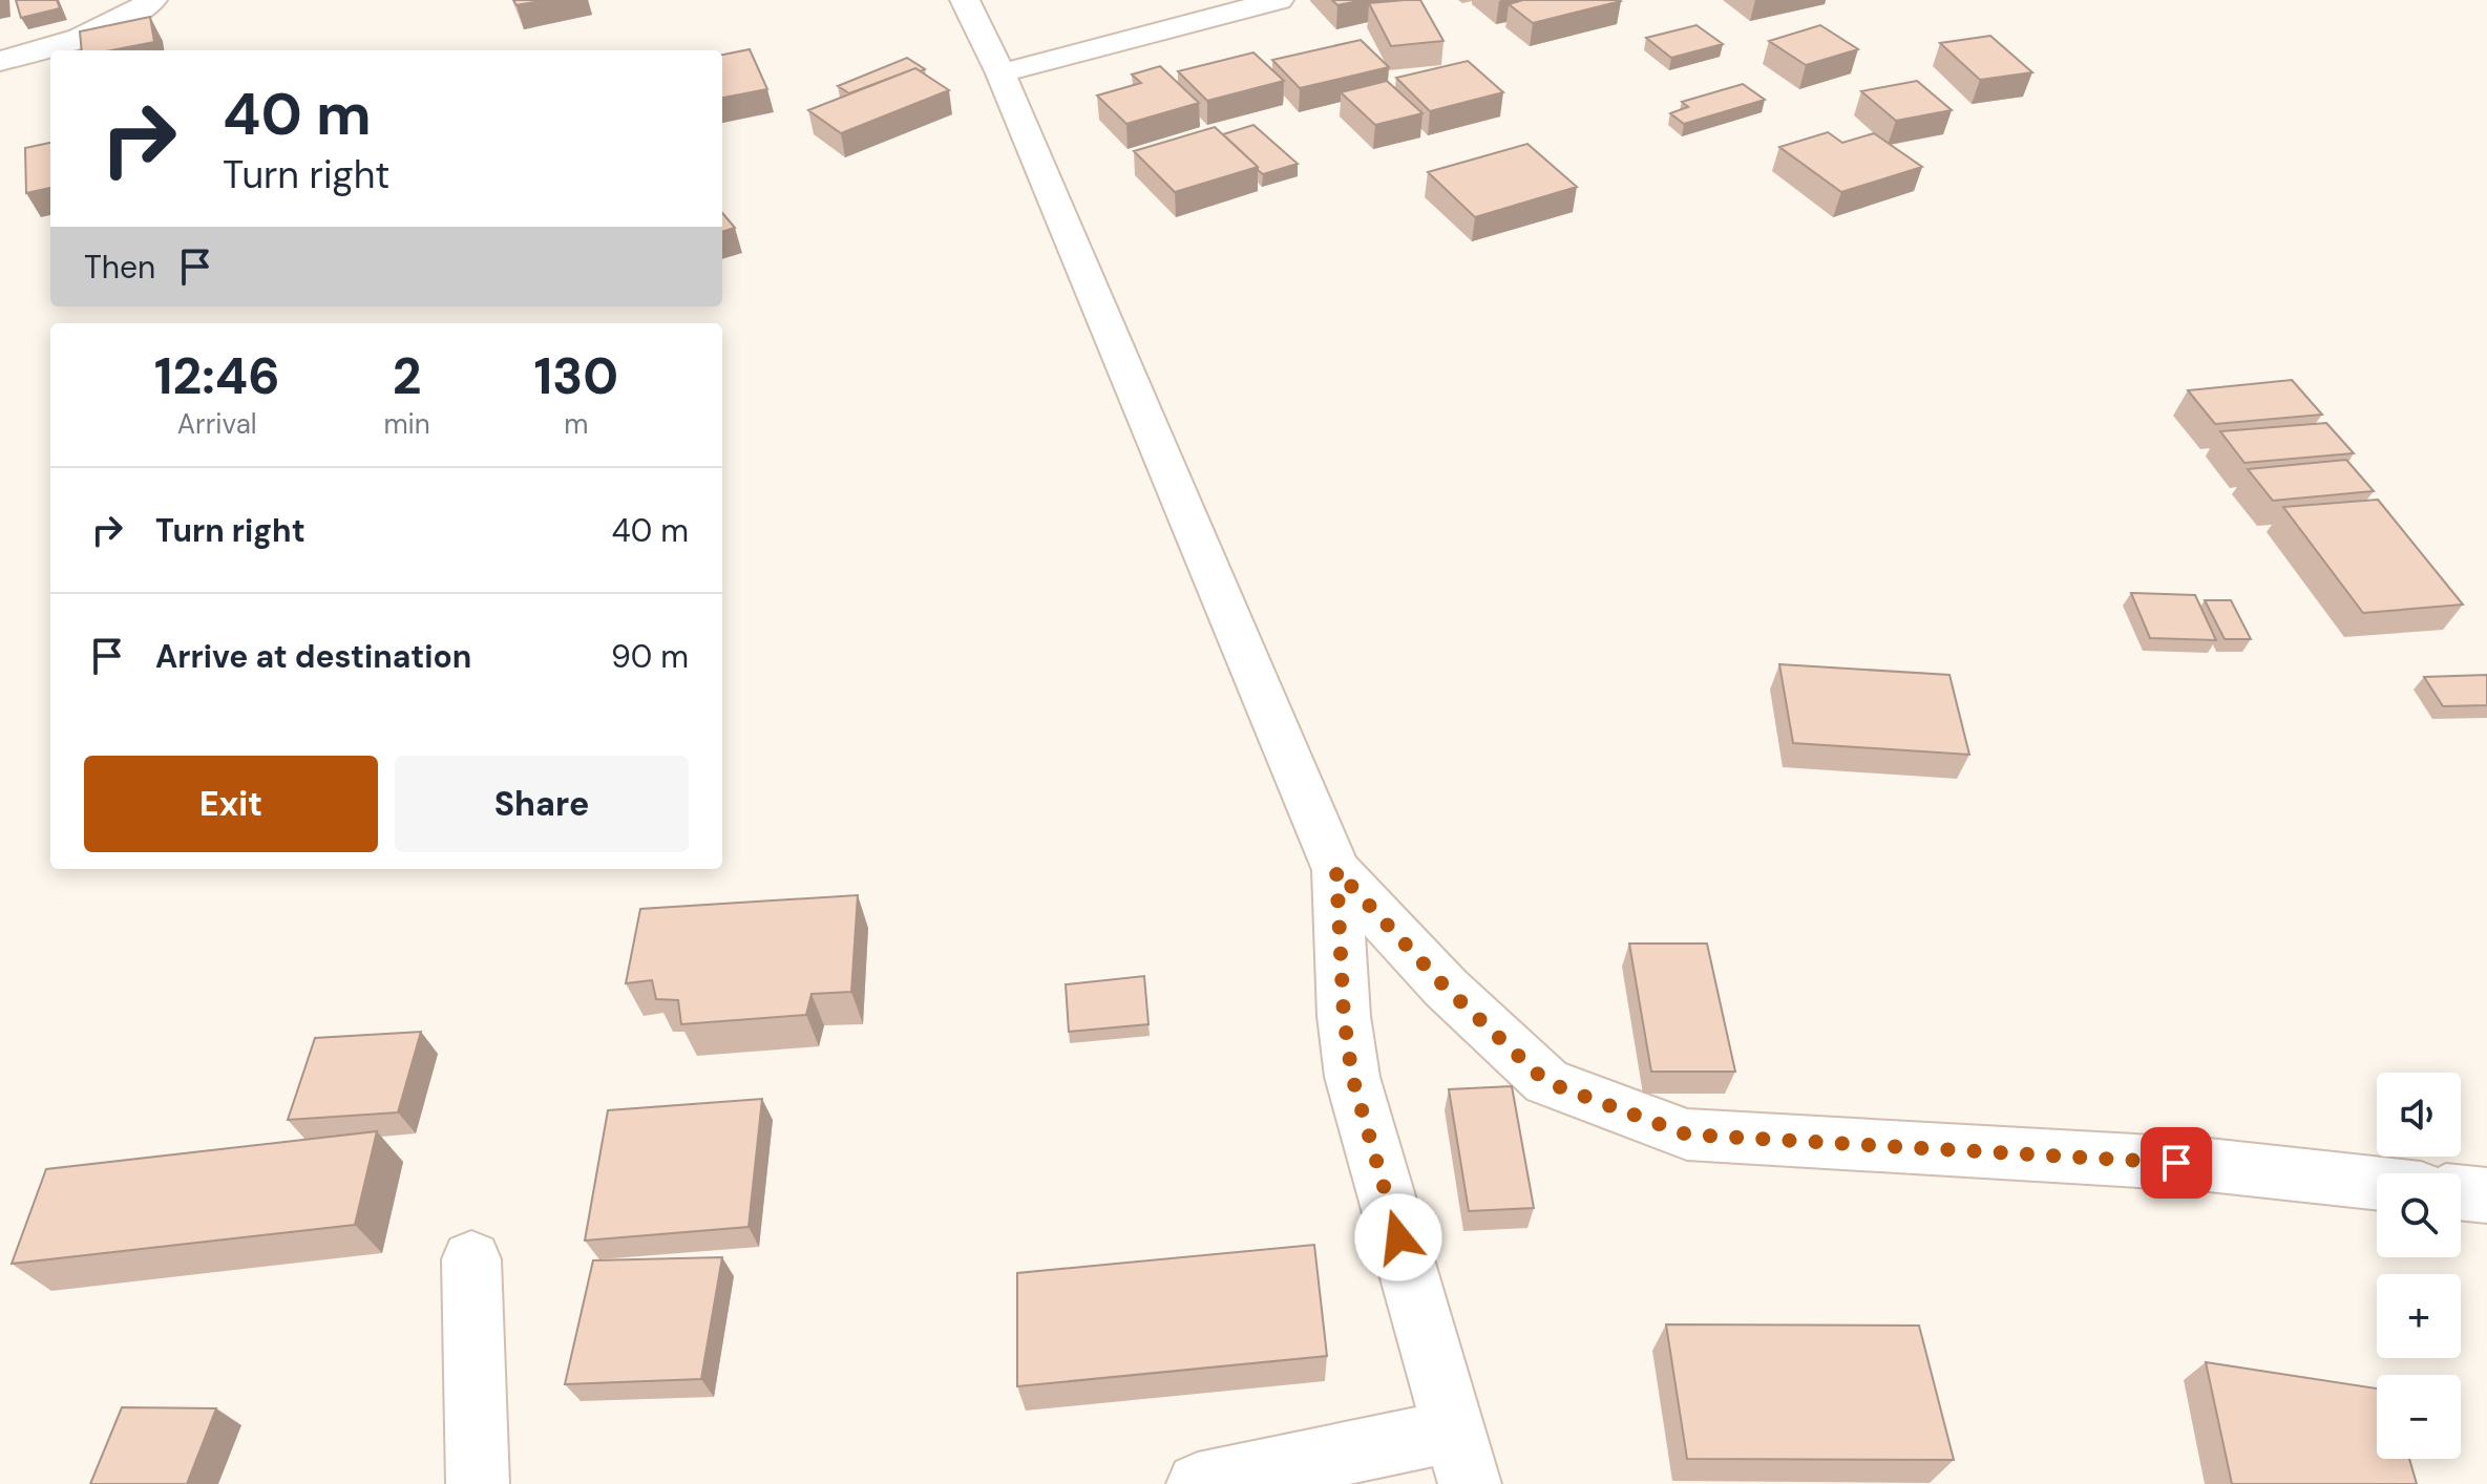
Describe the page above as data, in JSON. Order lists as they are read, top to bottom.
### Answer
{
  "page": {
    "turn": ["40 m", "Turn right"],
    "then": "Then",
    "eta": [
      "12:46",
      "Arrival",
      "2",
      "min",
      "130",
      "m"
    ],
    "list": [
      {
        "name": "Turn right",
        "value": "40 m"
      },
      {
        "name": "Arrive at destination",
        "value": "90 m"
      }
    ],
    "buttons": ["Exit", "Share"],
    "map_buttons": ["+", "−"]
  }
}
